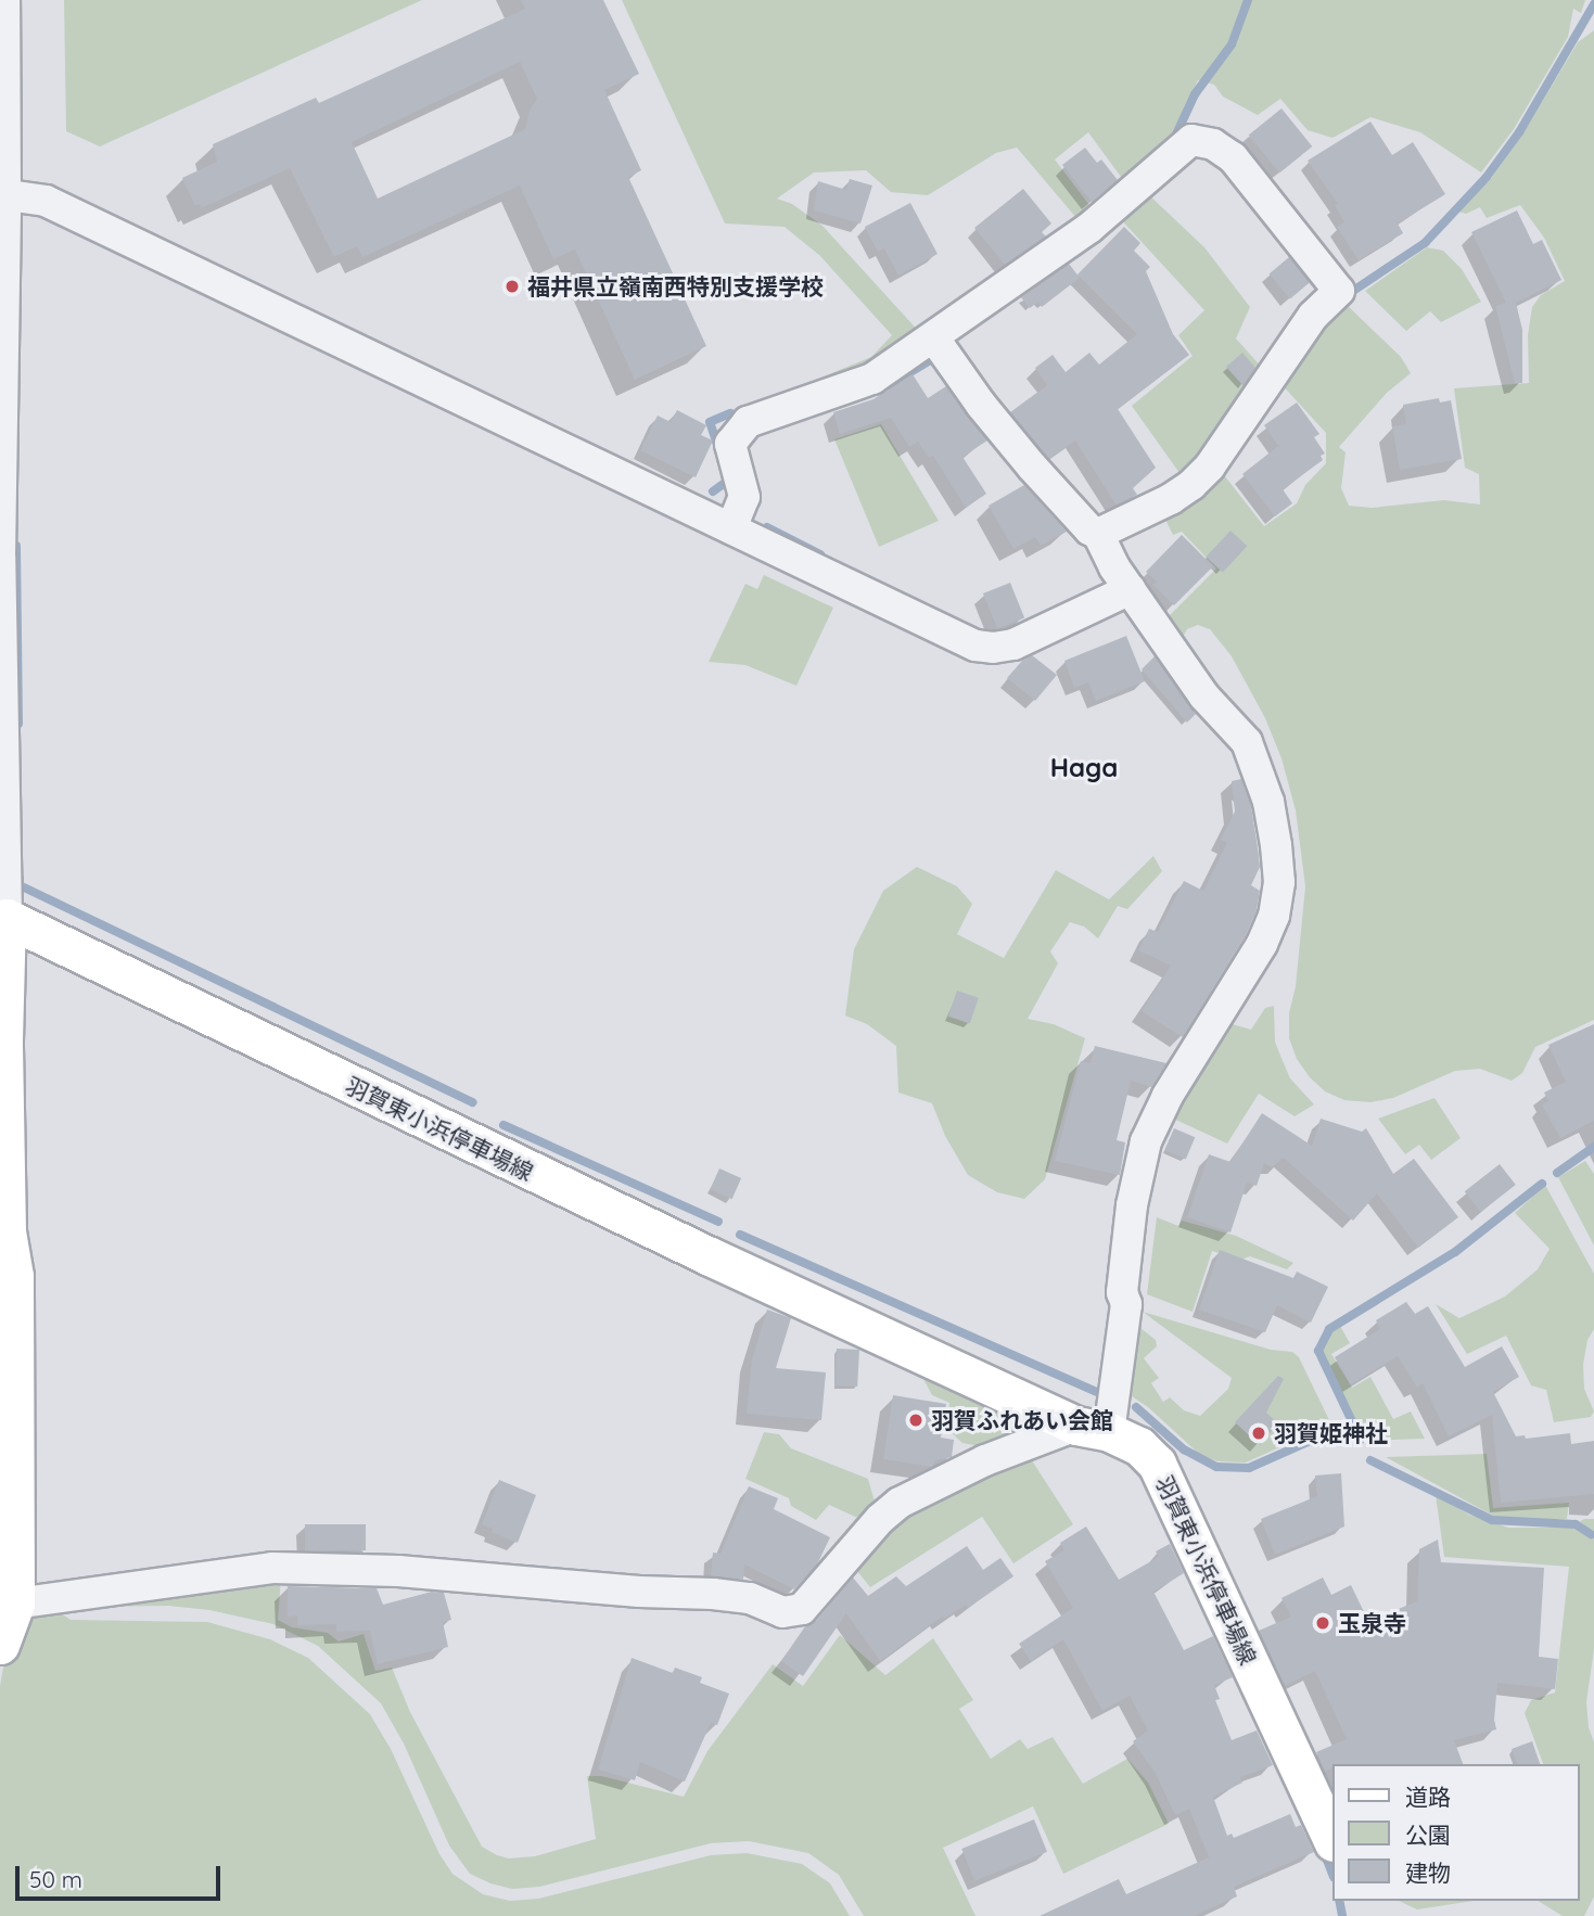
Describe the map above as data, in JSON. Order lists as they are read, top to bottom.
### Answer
{
  "streets": {
    "main road": ["羽賀東小浜停車場線"]
  },
  "districts": ["Haga"],
  "places": [
    "福井県立嶺南西特別支援学校",
    "羽賀ふれあい会館",
    "羽賀姫神社",
    "玉泉寺"
  ],
  "legend": ["道路", "公園", "建物"],
  "scale_bar": "50 m"
}
